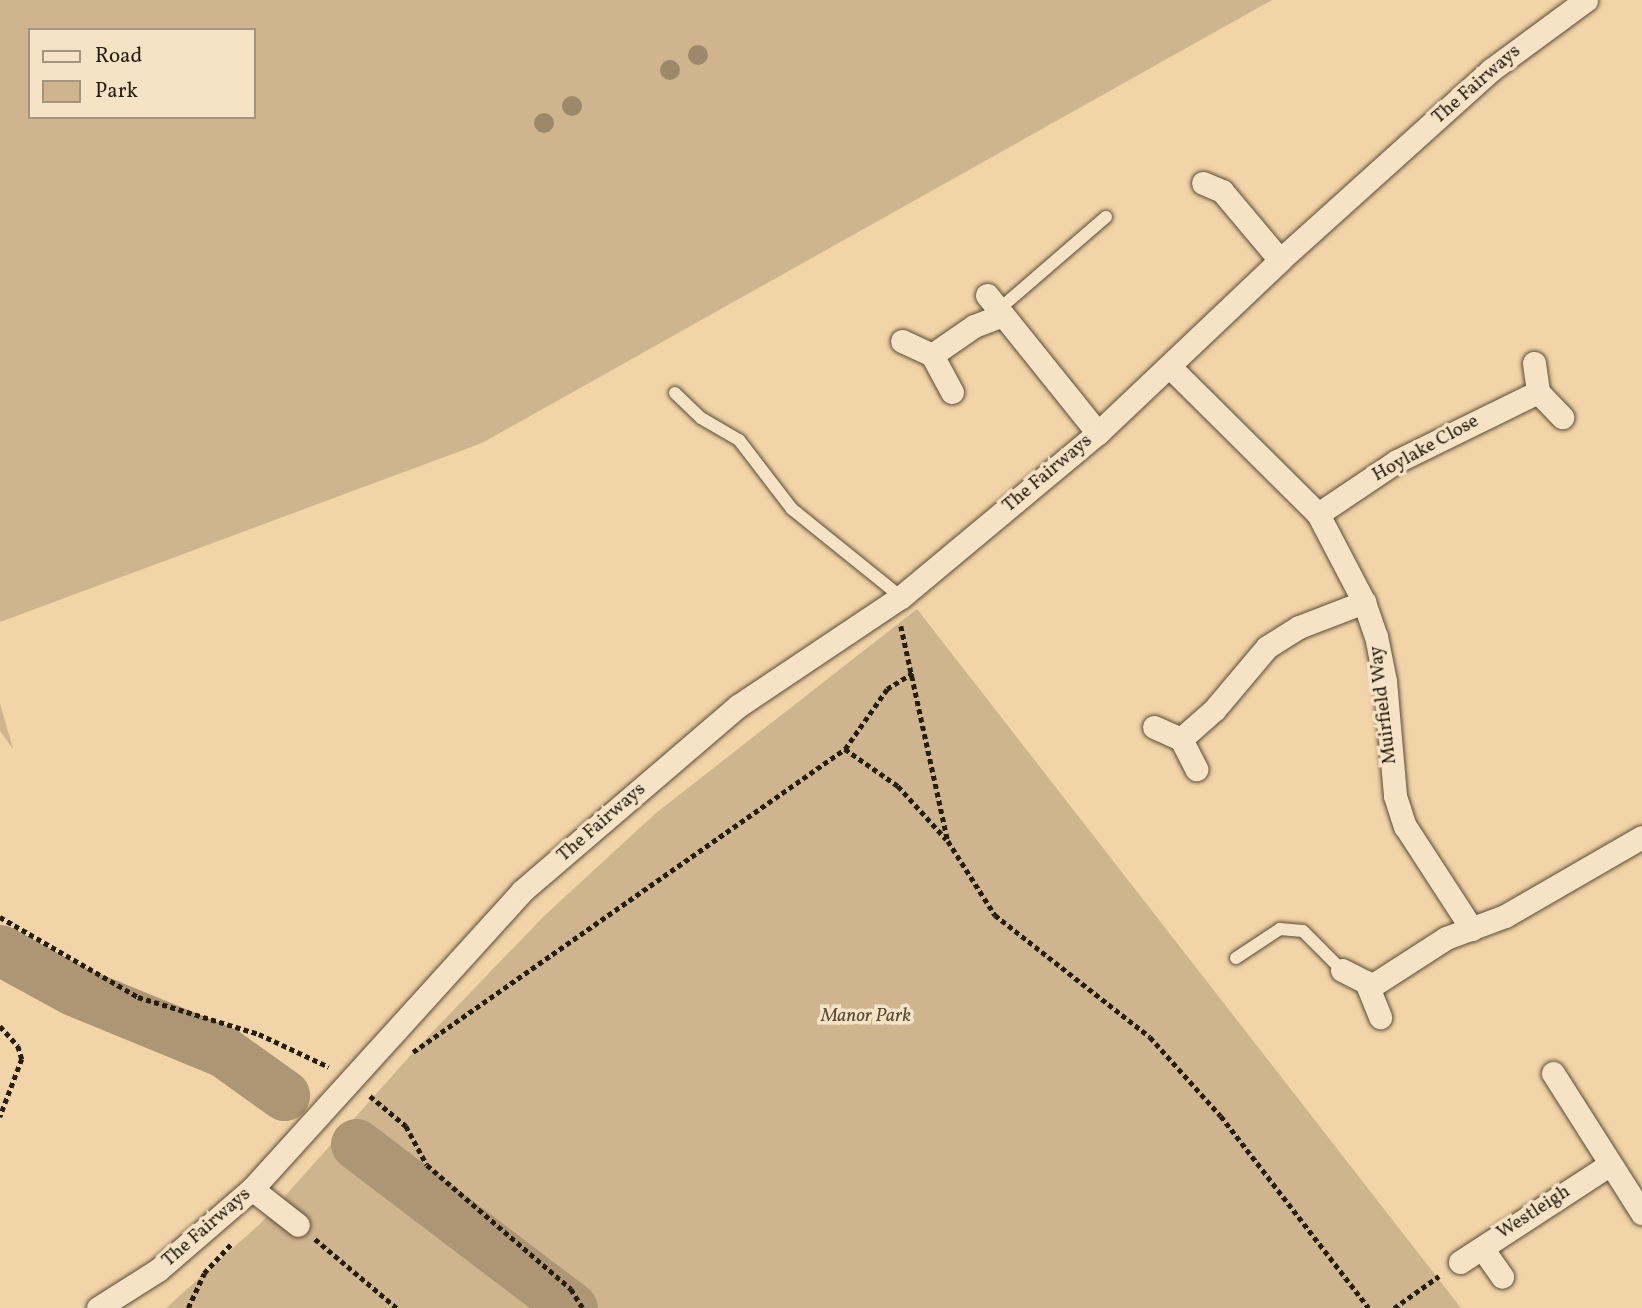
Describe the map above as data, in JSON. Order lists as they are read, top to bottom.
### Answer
{
  "streets": {
    "street": [
      "The Fairways",
      "Hoylake Close",
      "Muirfield Way",
      "Westleigh"
    ]
  },
  "crossings": [
    ["The Fairways", "Muirfield Way"],
    ["Hoylake Close", "Muirfield Way"]
  ],
  "parks": ["Manor Park"],
  "legend": ["Road", "Park"]
}
